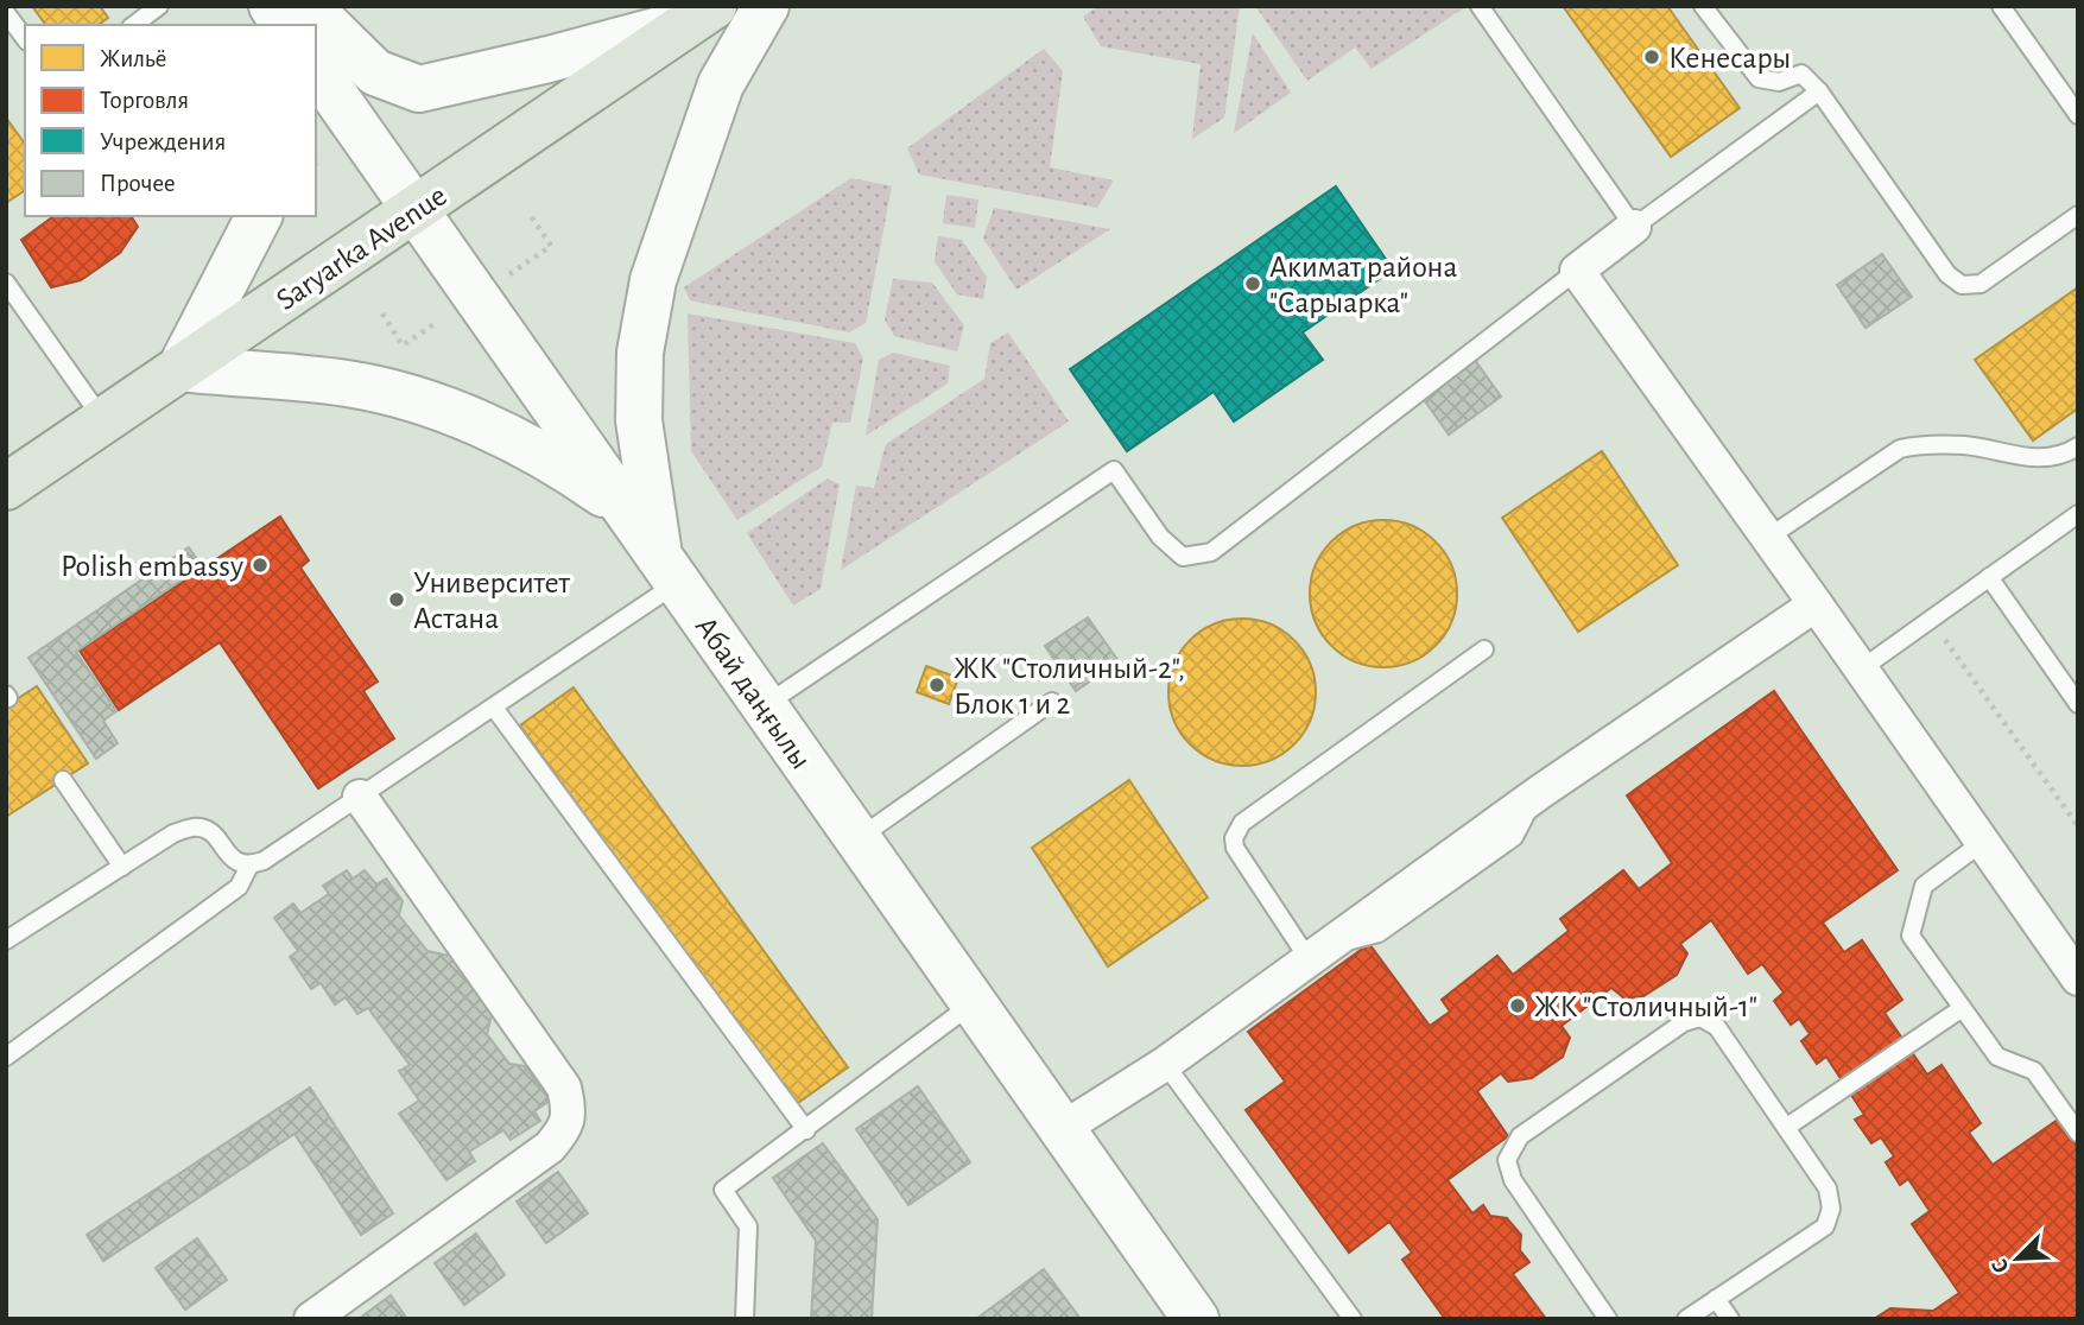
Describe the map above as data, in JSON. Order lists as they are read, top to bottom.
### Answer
{
  "streets": {
    "main road": ["Saryarka Avenue"],
    "street": ["Абай даңғылы"]
  },
  "crossings": [
    ["Saryarka Avenue", "Абай даңғылы"]
  ],
  "places": [
    "Кенесары",
    "Акимат района \"Сарыарка\"",
    "Polish embassy",
    "Университет Астана",
    "ЖК \"Столичный-2\", Блок 1 и 2",
    "ЖК \"Столичный-1\""
  ],
  "legend": [
    "Жильё",
    "Торговля",
    "Учреждения",
    "Прочее"
  ],
  "north": "bottom left"
}
